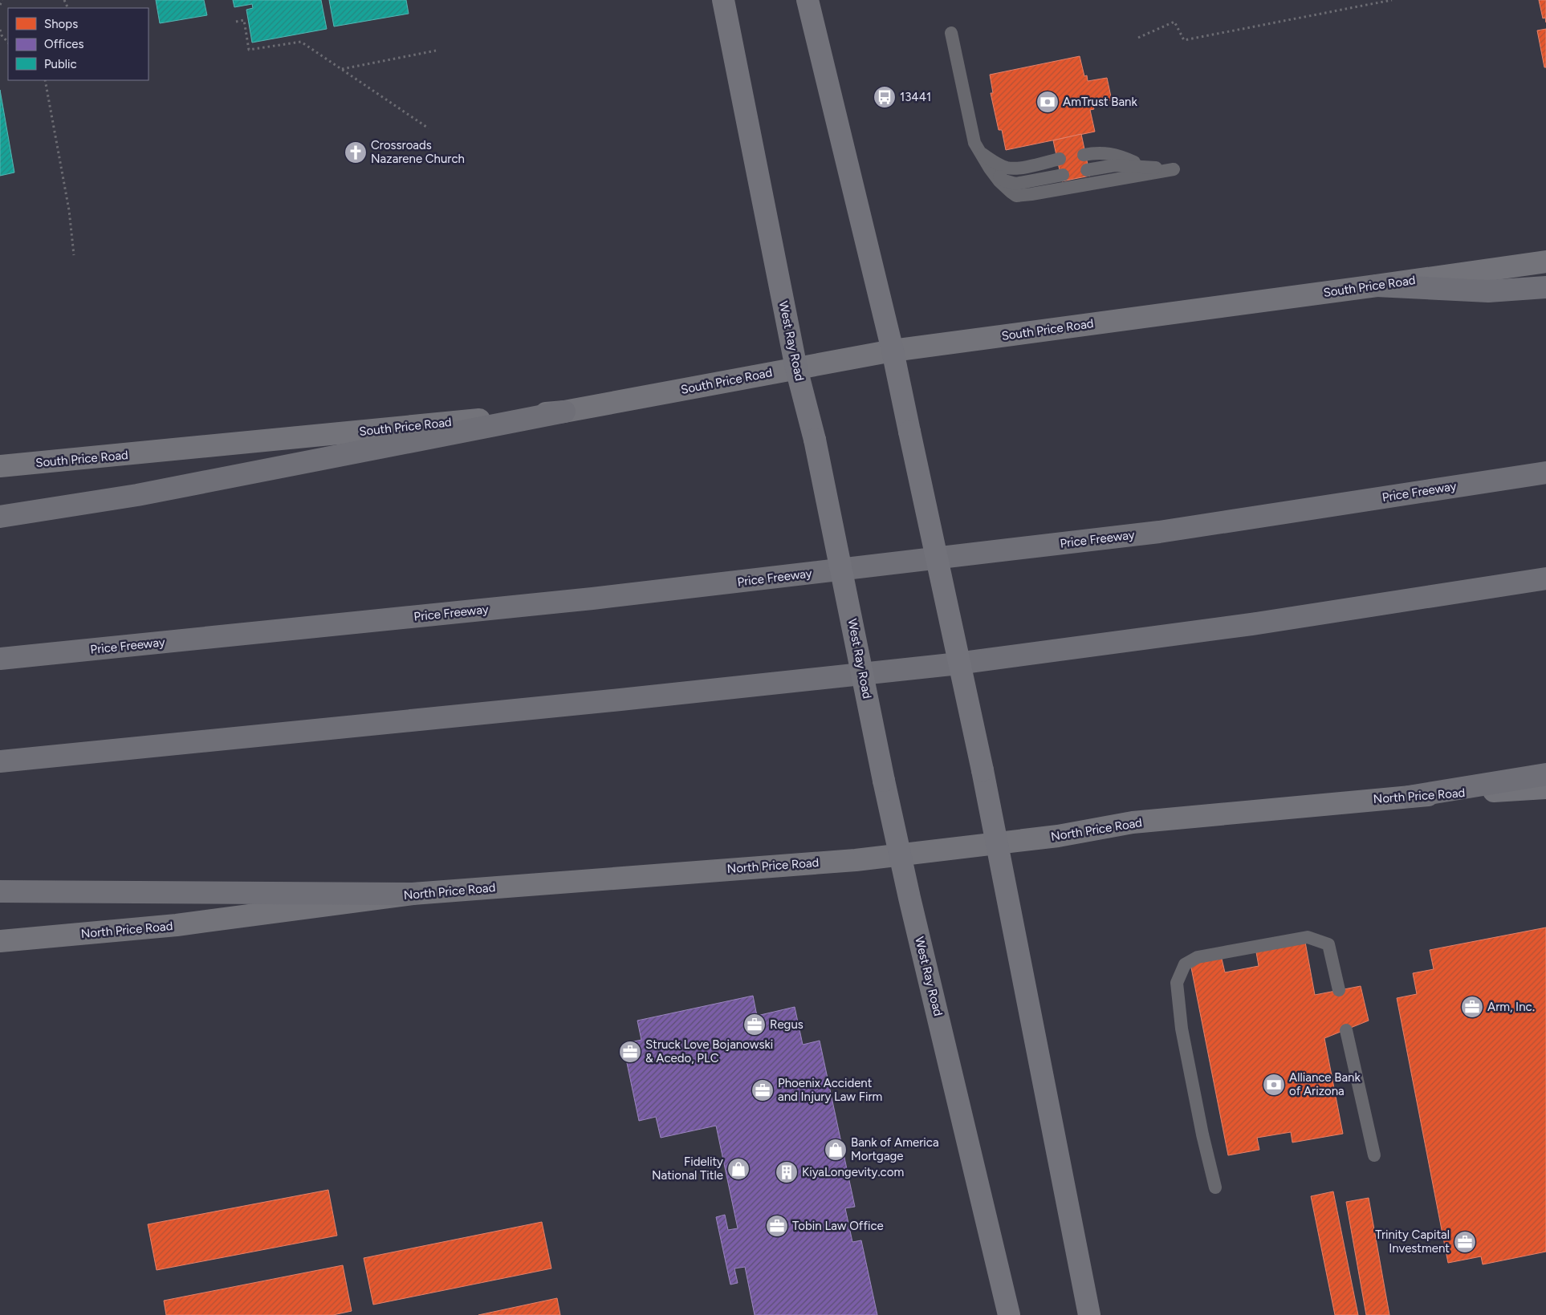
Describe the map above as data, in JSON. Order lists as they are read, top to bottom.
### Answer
{
  "streets": {
    "highway": ["Price Freeway"],
    "main road": ["South Price Road", "West Ray Road", "North Price Road"]
  },
  "crossings": [
    ["South Price Road", "West Ray Road"],
    ["West Ray Road", "North Price Road"]
  ],
  "places": {
    "bus stop": ["13441"],
    "bank": ["AmTrust Bank", "Alliance Bank of Arizona"],
    "church": ["Crossroads Nazarene Church"],
    "office": [
      "Arm, Inc.",
      "Regus",
      "Struck Love Bojanowski & Acedo, PLC",
      "Phoenix Accident and Injury Law Firm",
      "Tobin Law Office",
      "Trinity Capital Investment"
    ],
    "shop": ["Bank of America Mortgage", "Fidelity National Title"],
    "building": ["KiyaLongevity.com"]
  },
  "legend": ["Shops", "Offices", "Public"]
}
